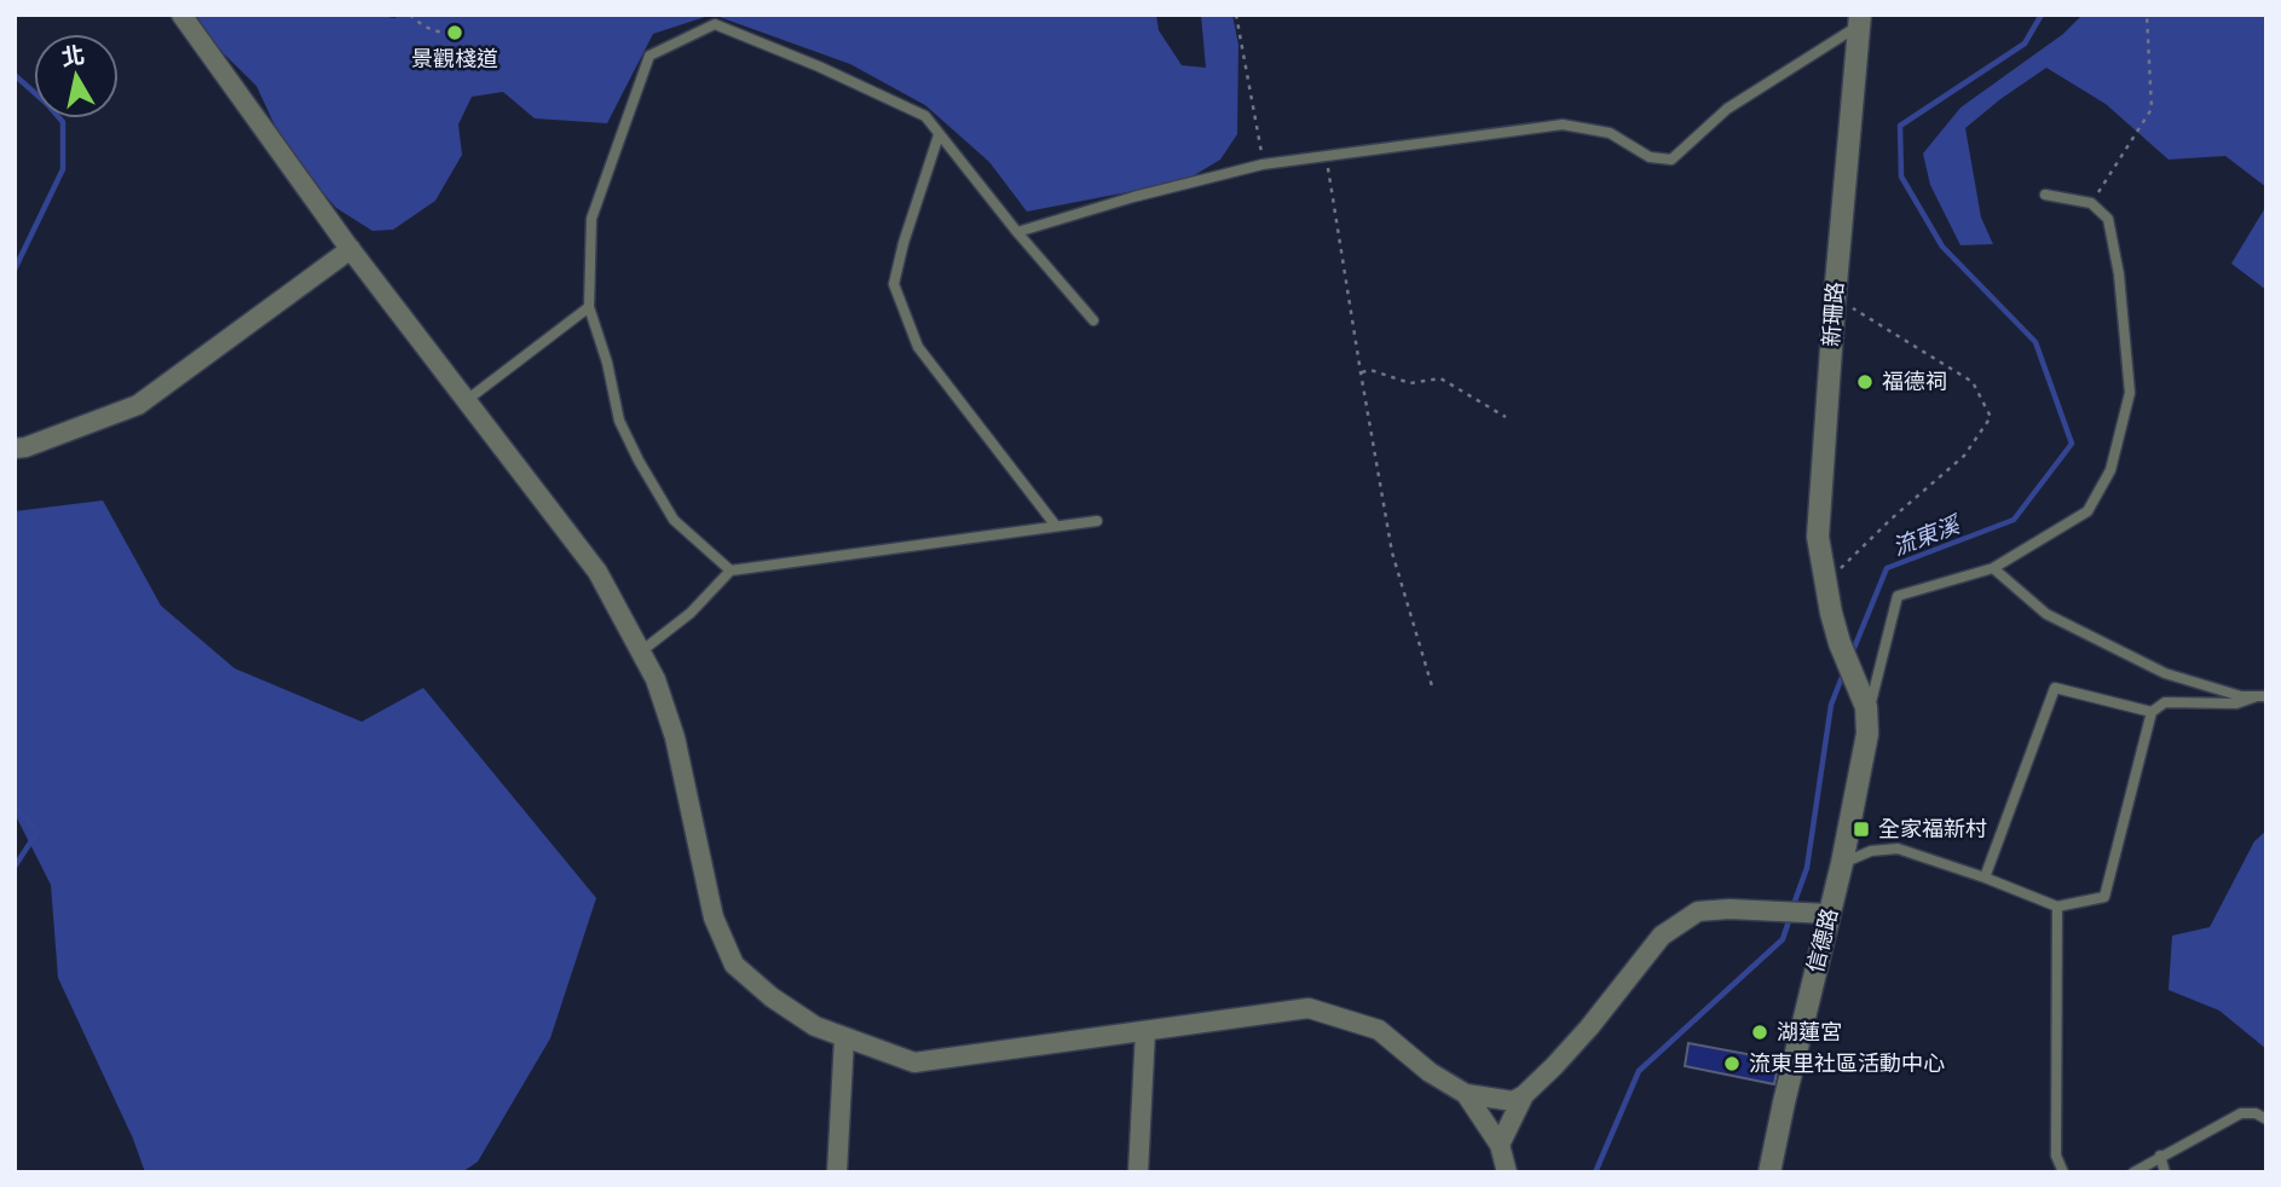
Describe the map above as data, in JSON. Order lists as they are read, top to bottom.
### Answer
{
  "streets": {
    "street": ["新珊路", "信德路"]
  },
  "crossings": [
    ["新珊路", "信德路"]
  ],
  "water": ["流東溪"],
  "places": {
    "other": [
      "景觀棧道",
      "福德祠",
      "湖蓮宮",
      "流東里社區活動中心"
    ],
    "transit": ["全家福新村"]
  },
  "north": "top"
}
